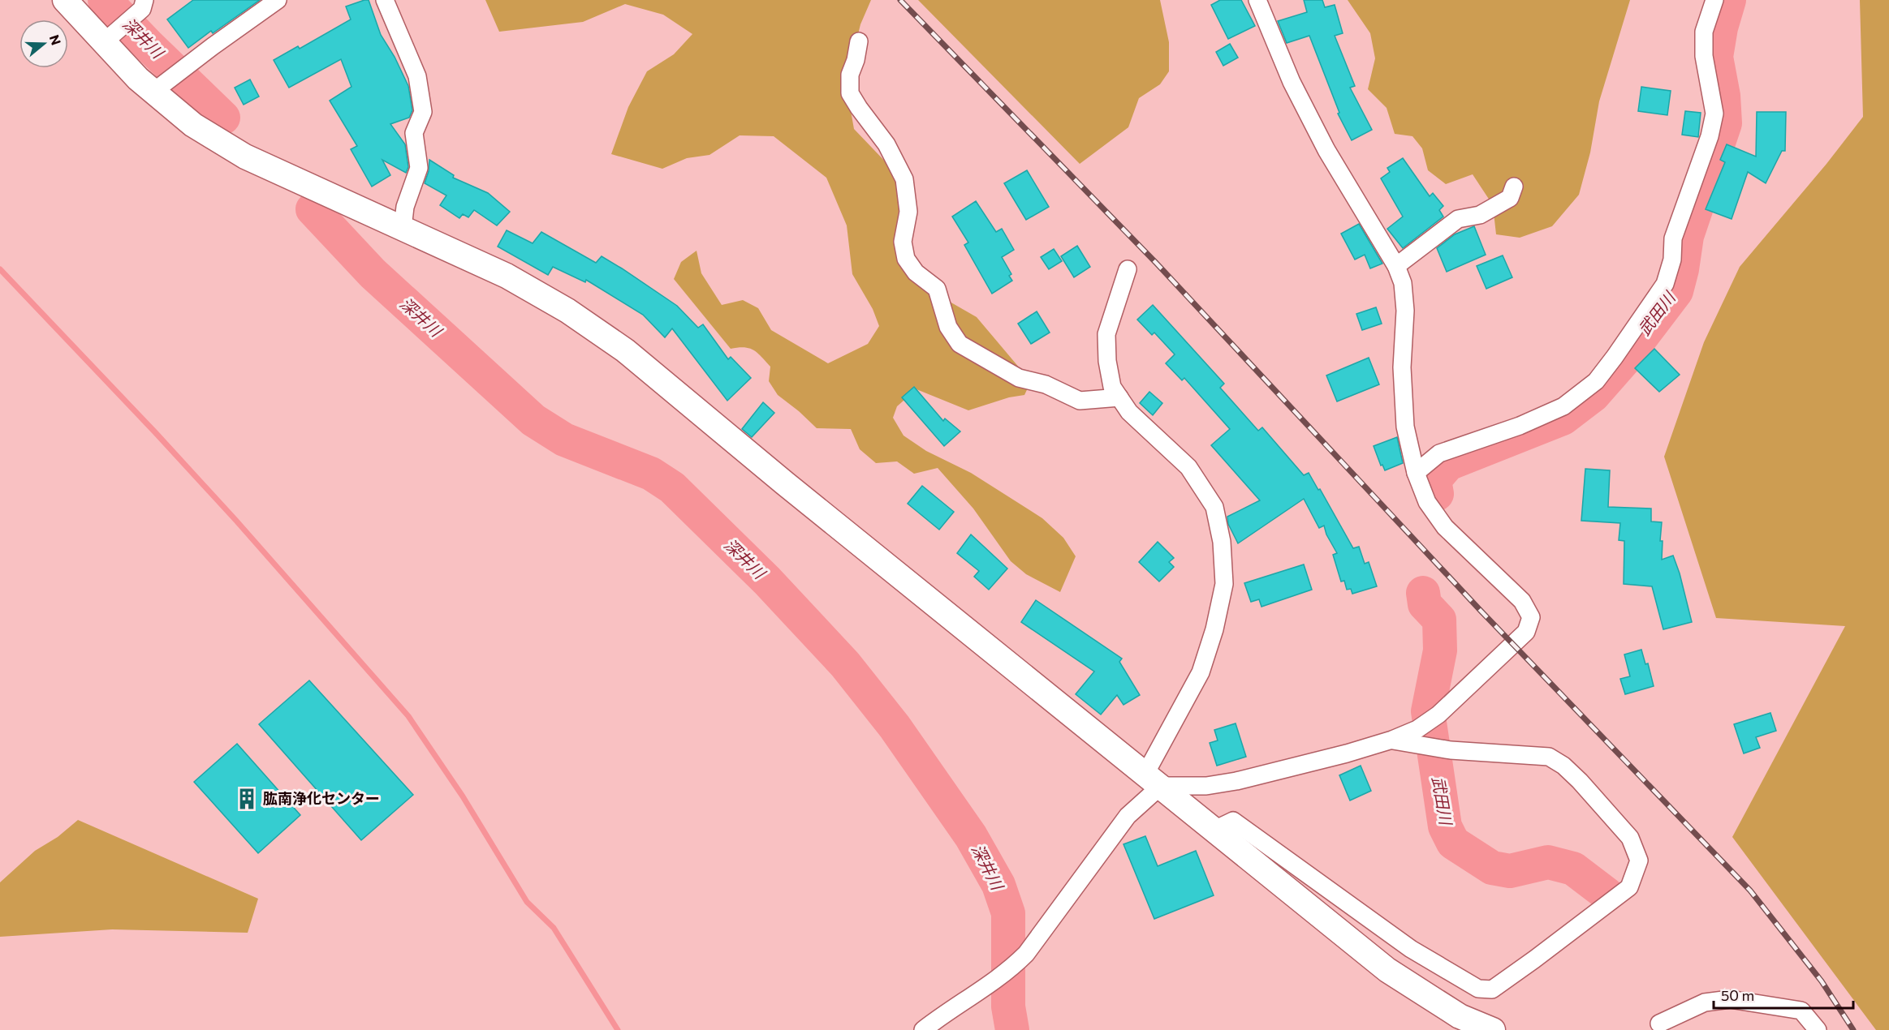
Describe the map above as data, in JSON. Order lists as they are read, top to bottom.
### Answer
{
  "water": ["深井川", "武田川"],
  "places": {
    "building": ["肱南浄化センター"]
  },
  "scale_bar": "50 m",
  "north": "right"
}
